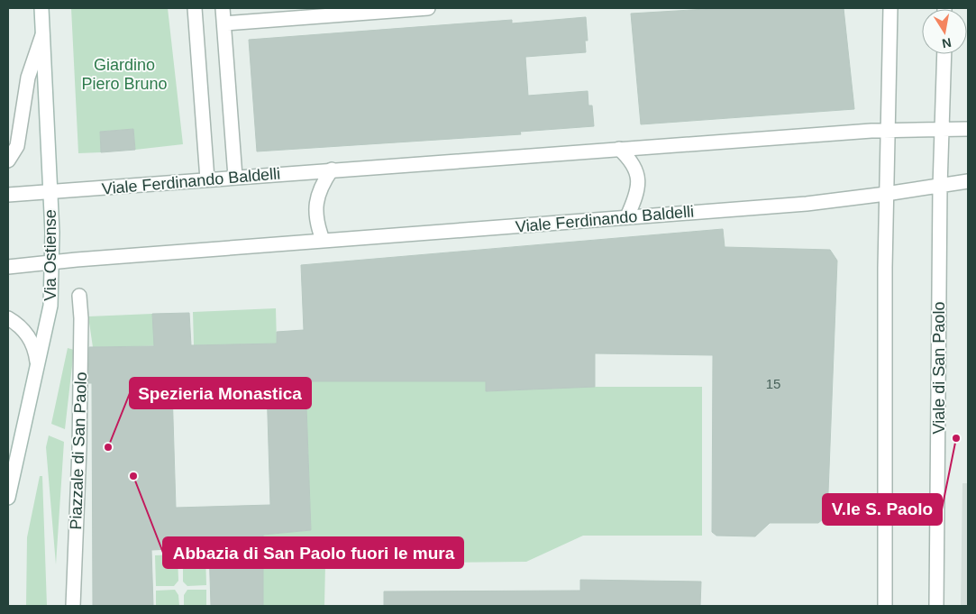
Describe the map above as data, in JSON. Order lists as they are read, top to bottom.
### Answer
{
  "streets": {
    "street": [
      "Viale Ferdinando Baldelli",
      "Via Ostiense",
      "Viale di San Paolo",
      "Piazzale di San Paolo"
    ]
  },
  "crossings": [
    ["Viale Ferdinando Baldelli", "Via Ostiense"],
    ["Viale Ferdinando Baldelli", "Viale di San Paolo"]
  ],
  "parks": ["Giardino Piero Bruno"],
  "places": ["V.le S. Paolo", "Spezieria Monastica", "Abbazia di San Paolo fuori le mura"],
  "house_numbers": ["15"],
  "north": "bottom"
}
